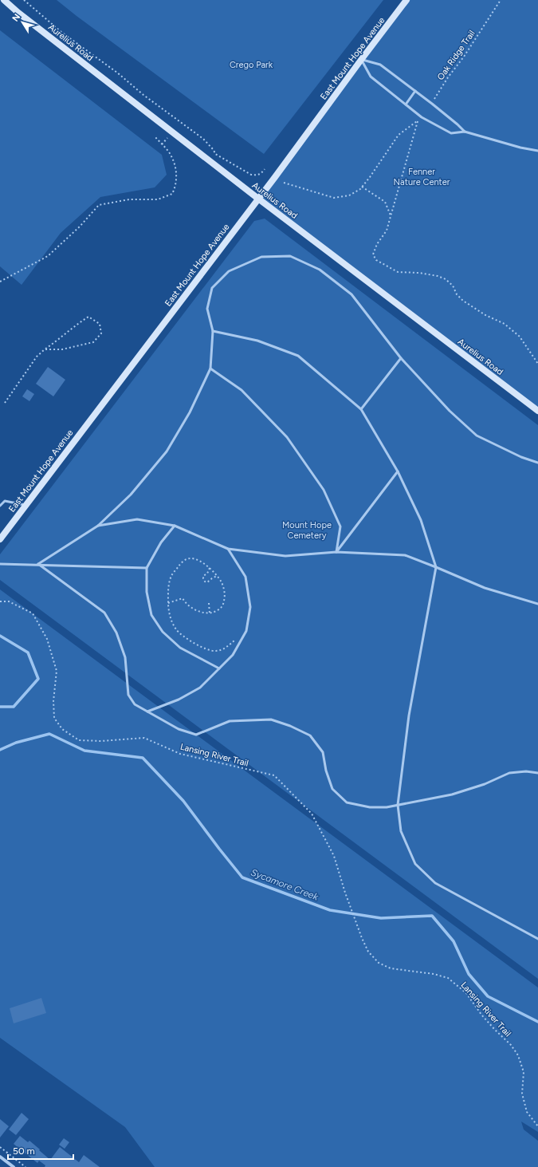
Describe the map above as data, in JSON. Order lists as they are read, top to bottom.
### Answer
{
  "streets": {
    "street": ["Aurelius Road", "East Mount Hope Avenue"],
    "path": ["Oak Ridge Trail", "Lansing River Trail"]
  },
  "crossings": [
    ["Aurelius Road", "East Mount Hope Avenue"]
  ],
  "water": ["Sycamore Creek"],
  "parks": ["Crego Park", "Fenner Nature Center", "Mount Hope Cemetery"],
  "scale_bar": "50 m",
  "north": "top left"
}
